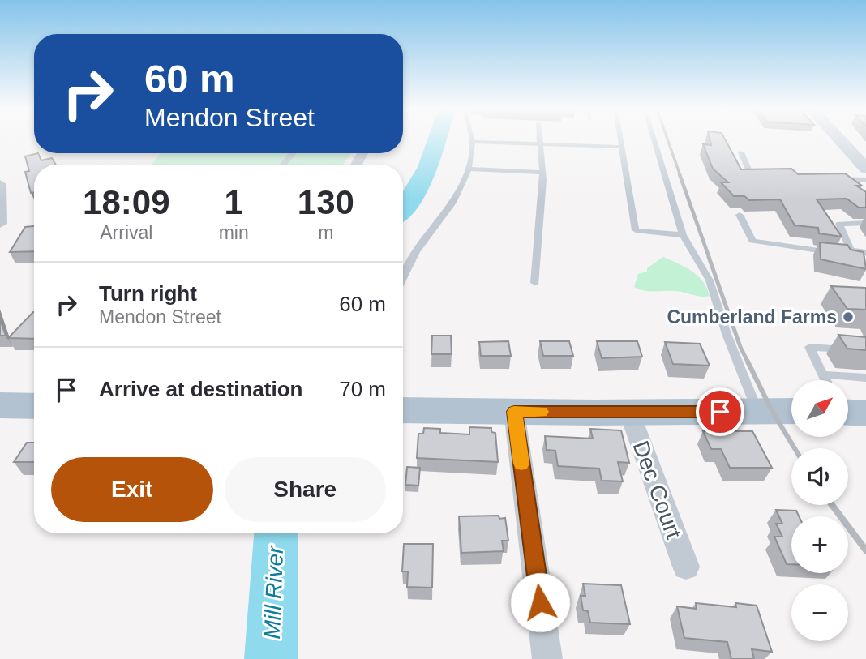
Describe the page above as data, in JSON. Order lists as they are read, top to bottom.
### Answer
{
  "streets": {
    "street": ["Dec Court"]
  },
  "water": ["Mill River"],
  "places": ["Cumberland Farms"],
  "north": "top right",
  "page": {
    "turn": ["60 m", "Mendon Street"],
    "eta": [
      "18:09",
      "Arrival",
      "1",
      "min",
      "130",
      "m"
    ],
    "list": [
      {
        "name": "Turn right",
        "note": "Mendon Street",
        "value": "60 m"
      },
      {
        "name": "Arrive at destination",
        "value": "70 m"
      }
    ],
    "map_buttons": ["+", "−"],
    "buttons": ["Exit", "Share"]
  }
}
